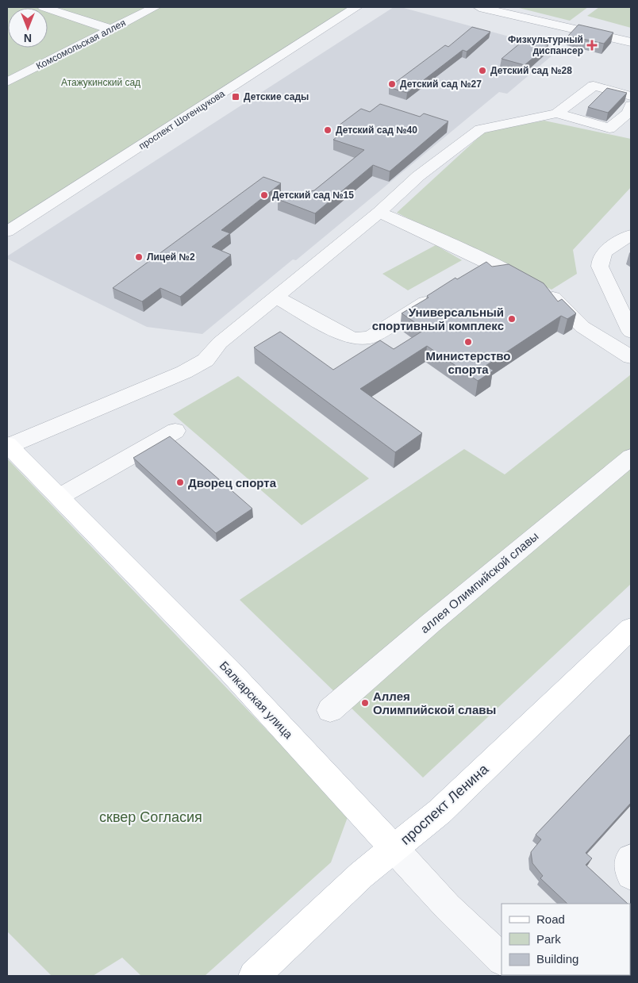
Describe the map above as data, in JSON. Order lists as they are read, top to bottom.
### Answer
{
  "streets": {
    "main road": ["Балкарская улица", "проспект Ленина"],
    "street": ["Комсомольская аллея", "проспект Шогенцукова", "аллея Олимпийской славы"]
  },
  "crossings": [
    ["Балкарская улица", "проспект Ленина"]
  ],
  "parks": ["Атажукинский сад", "сквер Согласия"],
  "places": {
    "health": ["Физкультурный диспансер"],
    "other": [
      "Детский сад №28",
      "Детский сад №27",
      "Детский сад №40",
      "Детский сад №15",
      "Лицей №2",
      "Универсальный спортивный комплекс",
      "Министерство спорта",
      "Дворец спорта",
      "Аллея Олимпийской славы"
    ],
    "transit": ["Детские сады"]
  },
  "legend": ["Road", "Park", "Building"],
  "north": "bottom"
}
